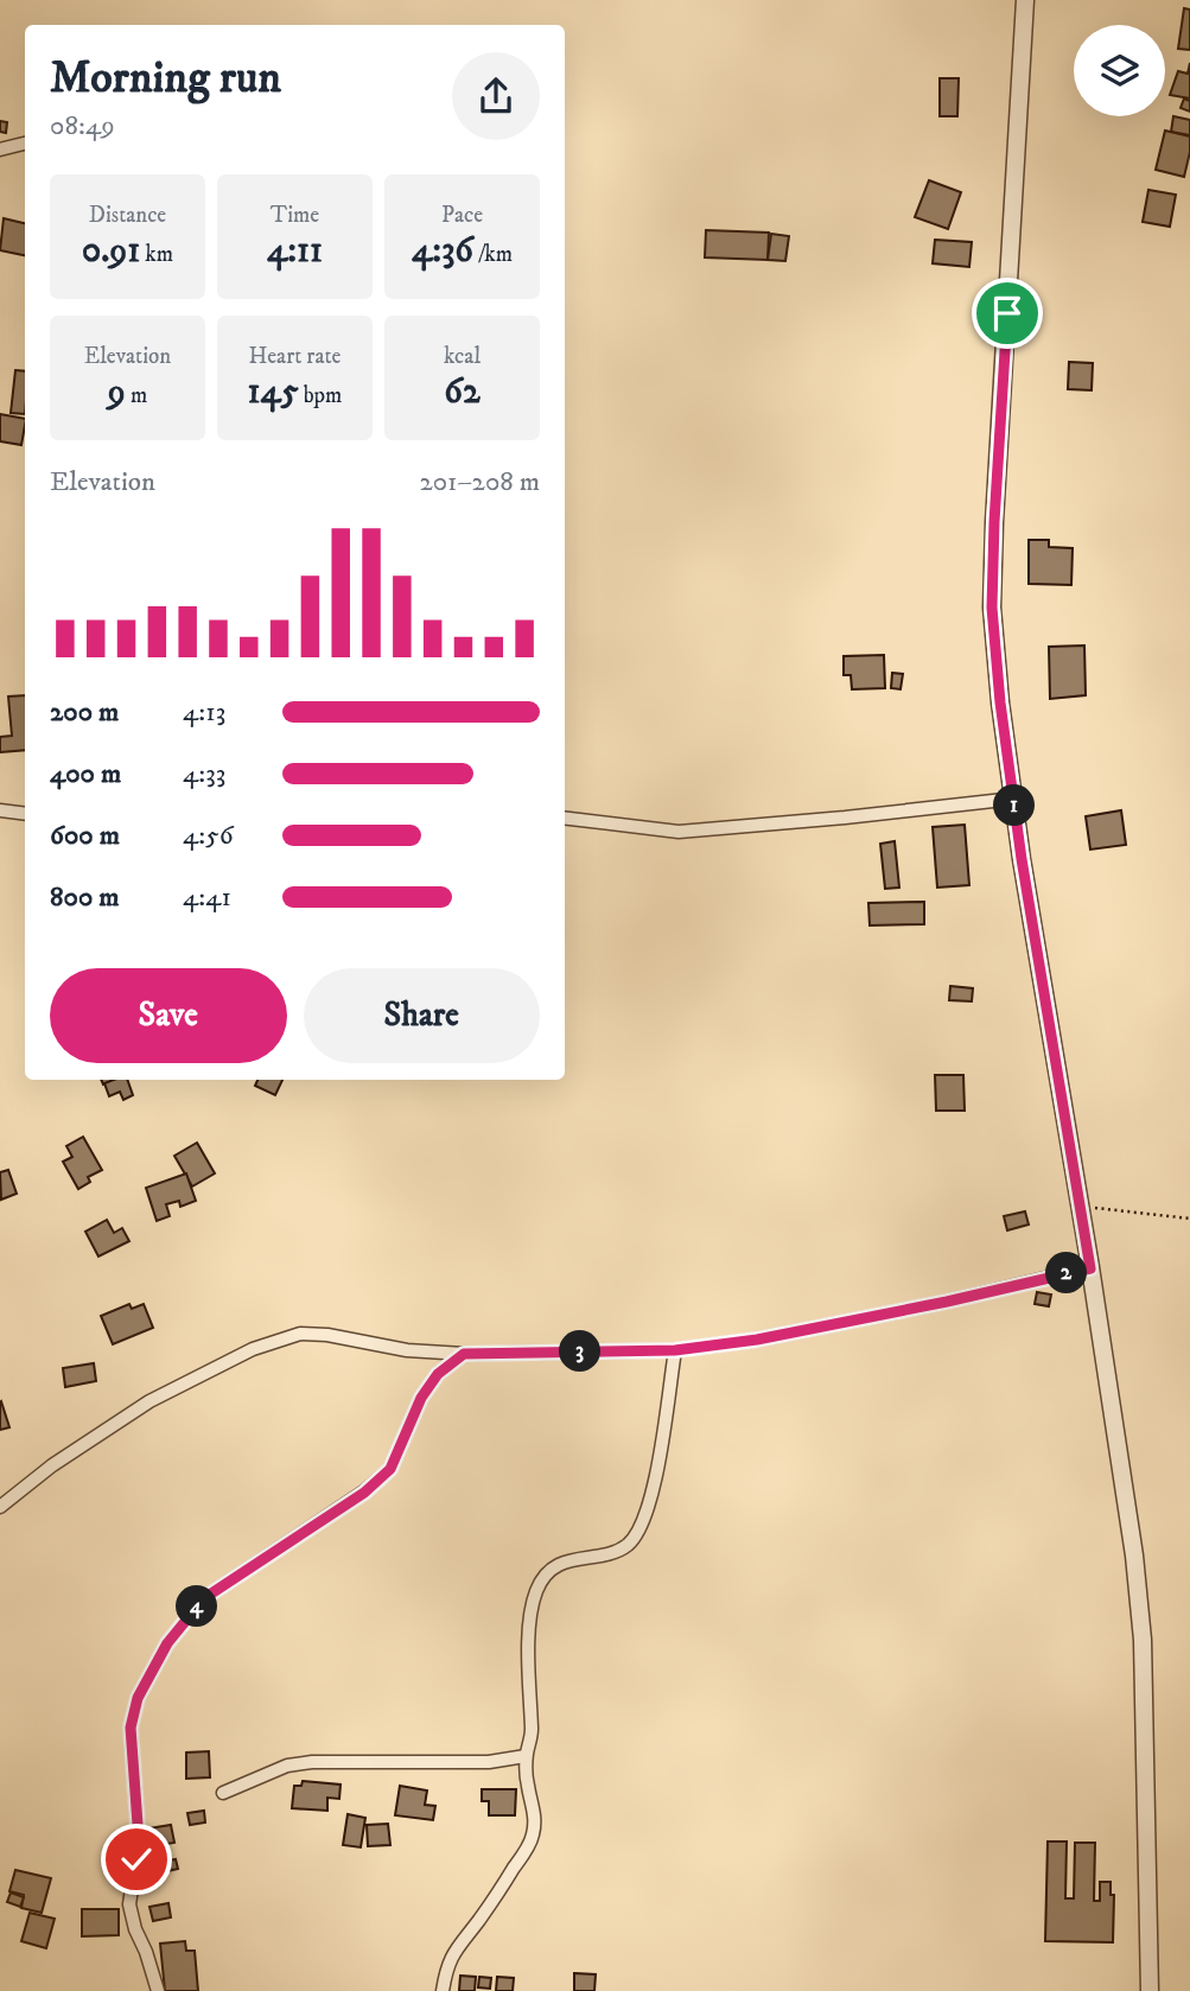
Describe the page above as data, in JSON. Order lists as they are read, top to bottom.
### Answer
{
  "page": {
    "heading": ["Morning run", "08:49"],
    "stats": [
      ["Distance", "0.91 km"],
      ["Time", "4:11"],
      ["Pace", "4:36 /km"],
      ["Elevation", "9 m"],
      ["Heart rate", "145 bpm"],
      ["kcal", "62"]
    ],
    "chart": ["Elevation", "201–208 m"],
    "list": [
      {
        "name": "200 m",
        "note": "4:13"
      },
      {
        "name": "400 m",
        "note": "4:33"
      },
      {
        "name": "600 m",
        "note": "4:56"
      },
      {
        "name": "800 m",
        "note": "4:41"
      }
    ],
    "pins": [
      "1",
      "2",
      "3",
      "4"
    ],
    "buttons": ["Save", "Share"]
  }
}
